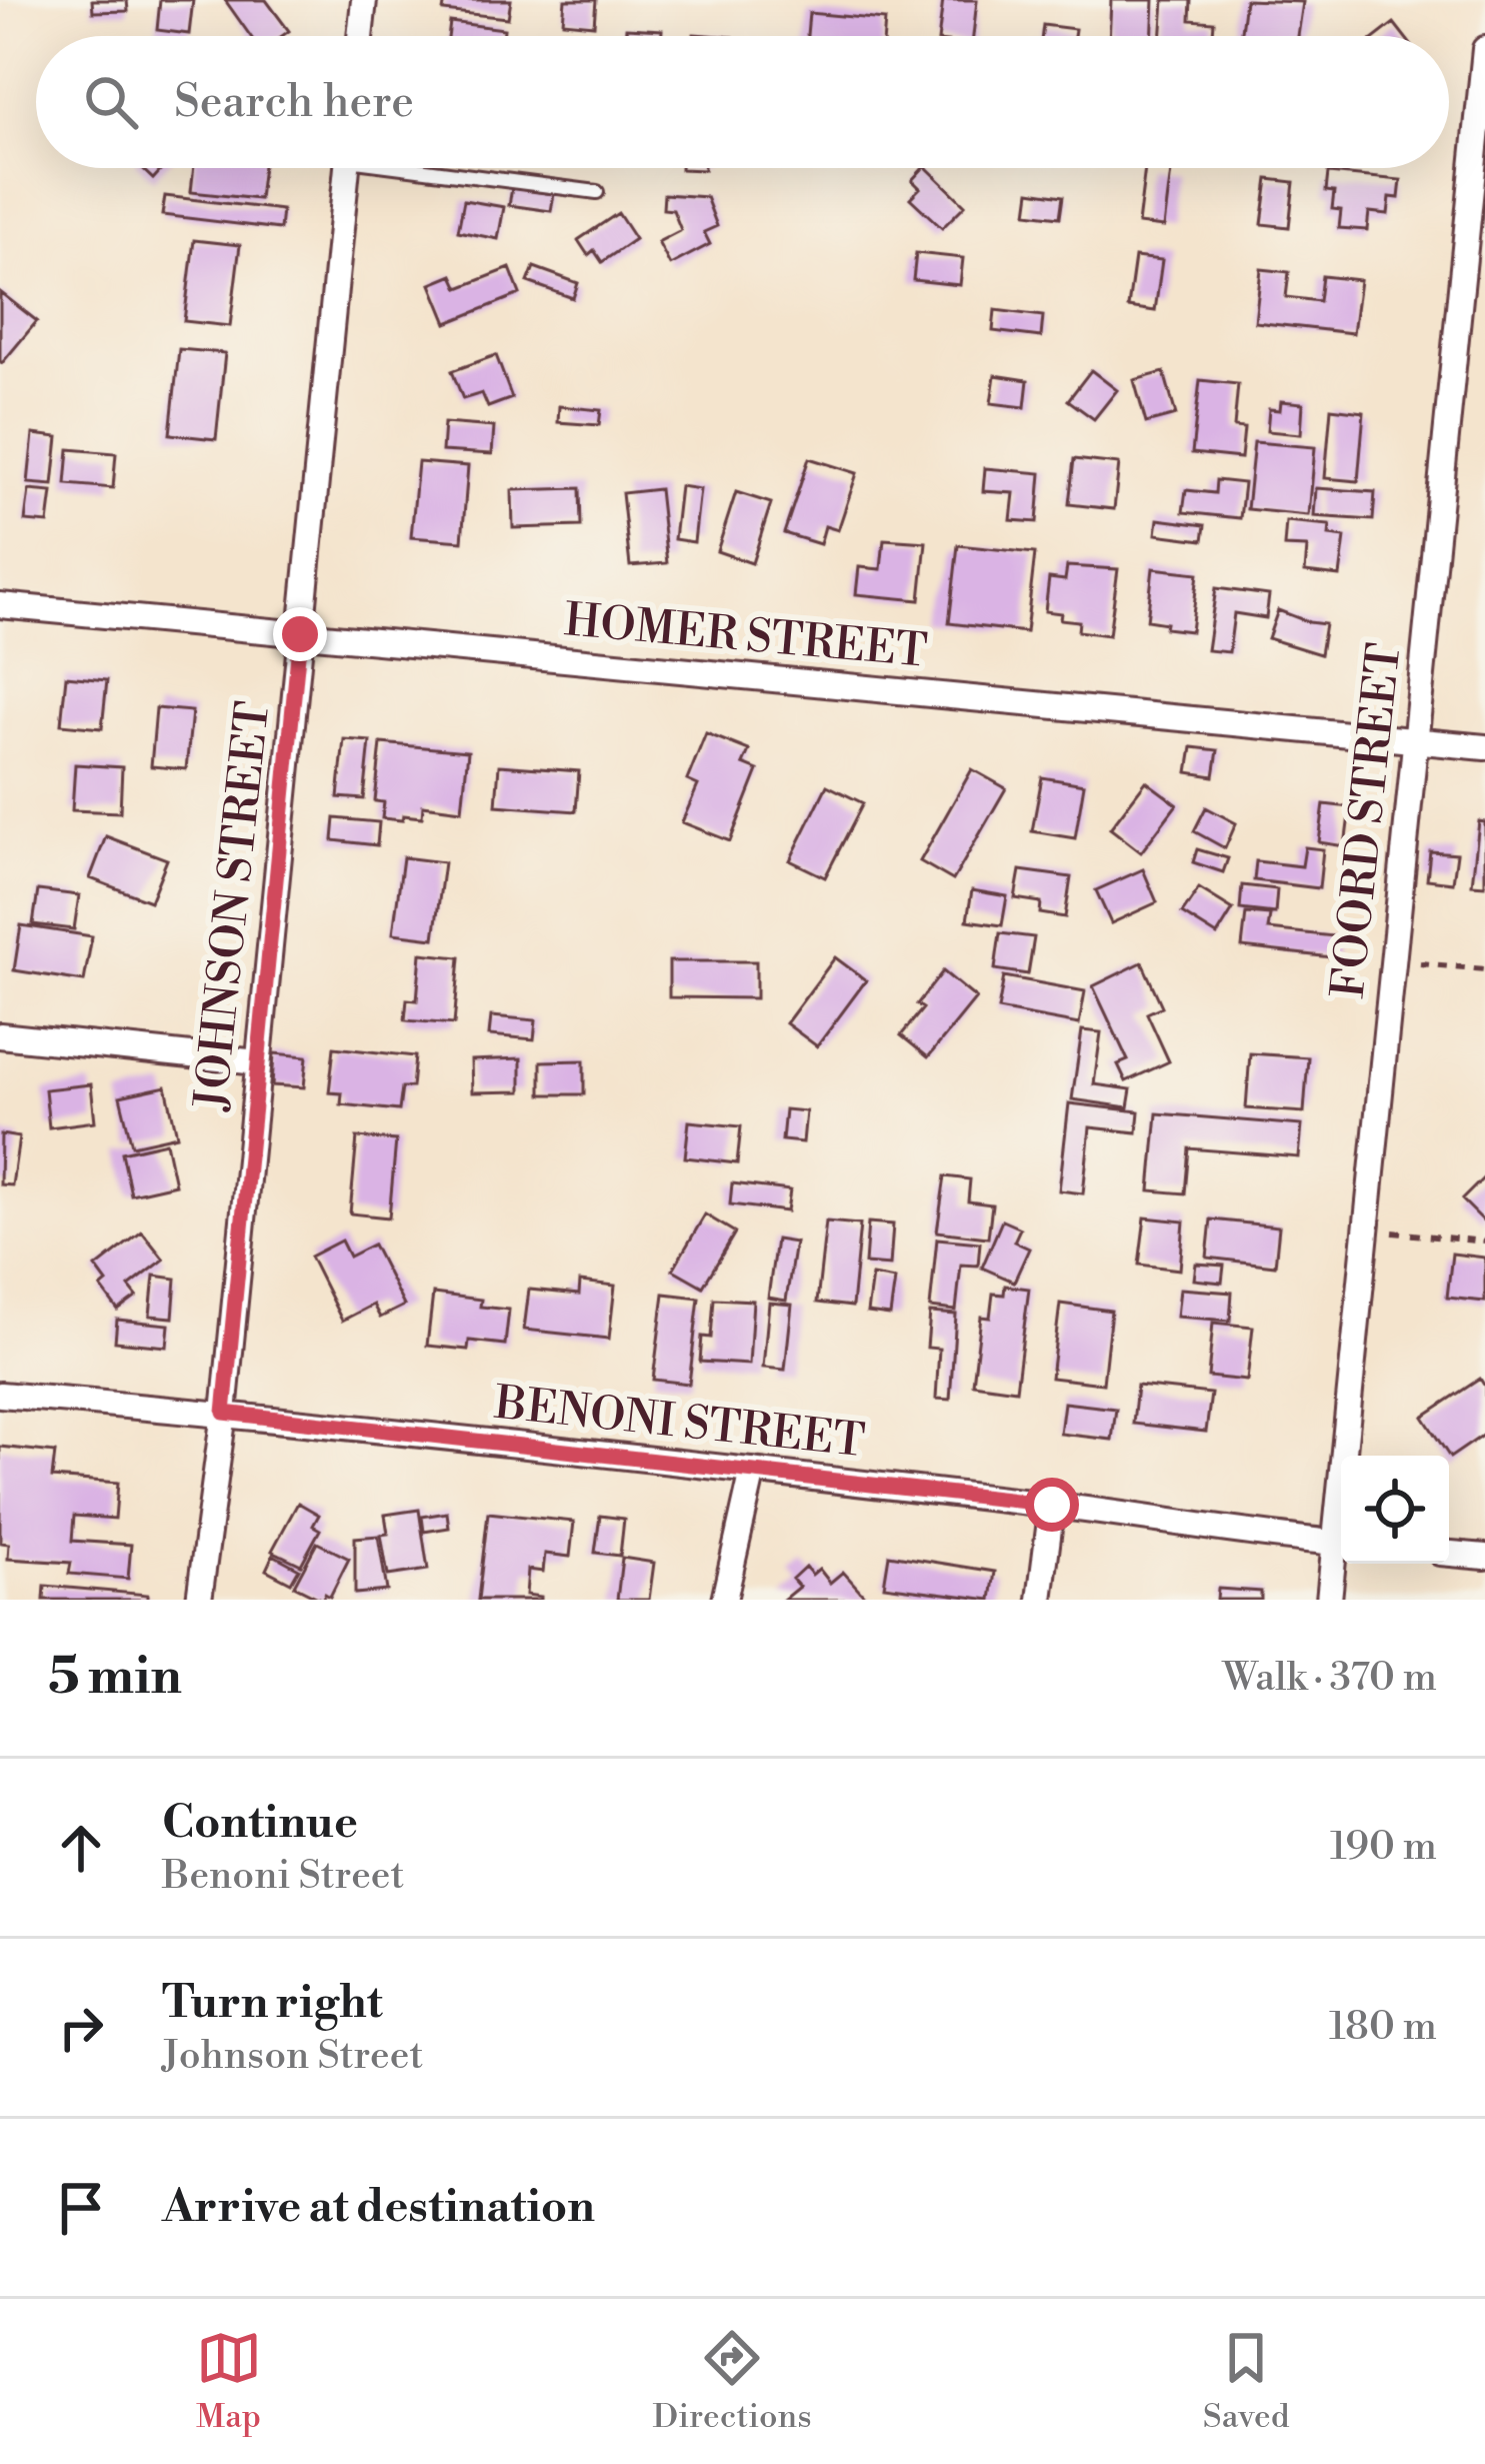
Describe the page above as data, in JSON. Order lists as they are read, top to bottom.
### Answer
{
  "streets": {
    "street": [
      "HOMER STREET",
      "FOORD STREET",
      "JOHNSON STREET",
      "BENONI STREET"
    ]
  },
  "crossings": [
    ["HOMER STREET", "FOORD STREET"],
    ["HOMER STREET", "JOHNSON STREET"],
    ["JOHNSON STREET", "BENONI STREET"]
  ],
  "page": {
    "search": "Search here",
    "heading": ["5 min", "Walk · 370 m"],
    "list": [
      ["Continue", "Benoni Street", "190 m"],
      ["Turn right", "Johnson Street", "180 m"],
      "Arrive at destination"
    ],
    "nav": ["Map", "Directions", "Saved"]
  }
}
